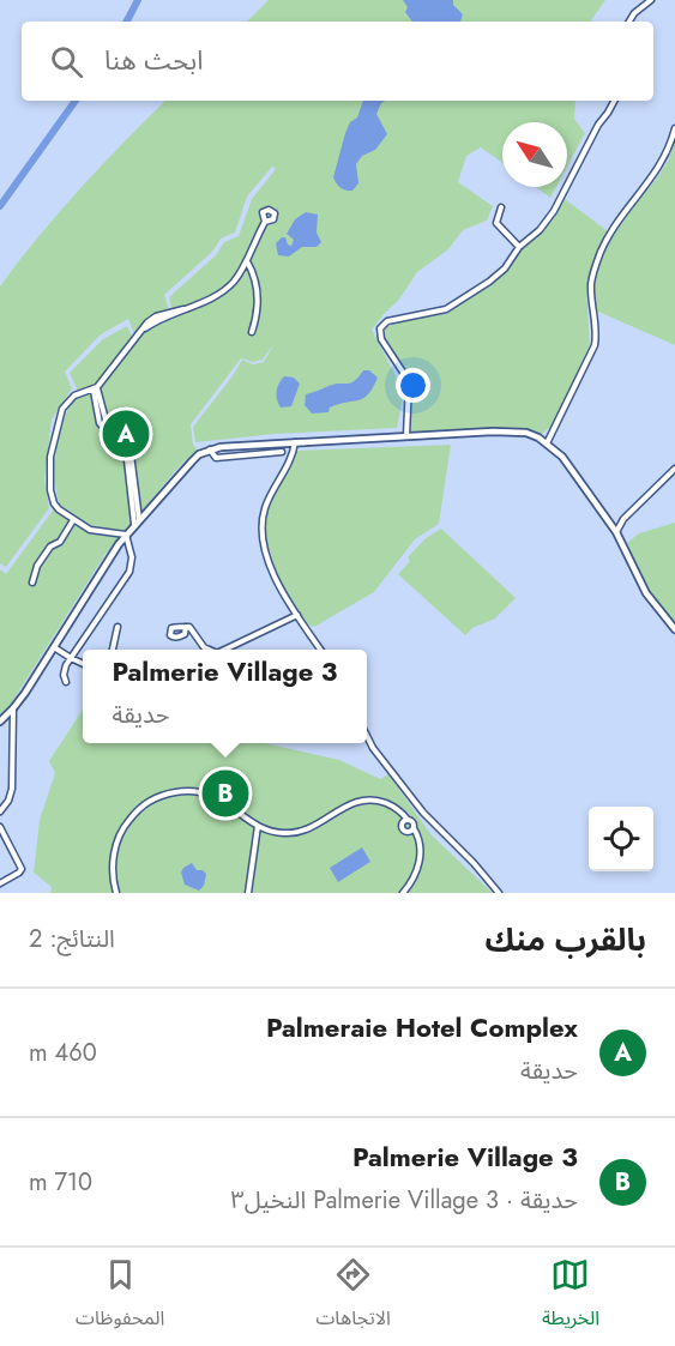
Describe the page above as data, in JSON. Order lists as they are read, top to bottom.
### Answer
{
  "north": "top left",
  "page": {
    "search": "ابحث هنا",
    "pins": ["A", "B"],
    "popup": ["Palmerie Village 3", "حديقة"],
    "heading": ["بالقرب منك", "النتائج: 2"],
    "list": [
      {
        "mark": "A",
        "name": "Palmeraie Hotel Complex",
        "note": "حديقة",
        "value": "460 m"
      },
      {
        "mark": "B",
        "name": "Palmerie Village 3",
        "note": "حديقة · Palmerie Village 3 النخيل٣",
        "value": "710 m"
      }
    ],
    "nav": ["الخريطة", "الاتجاهات", "المحفوظات"]
  }
}
